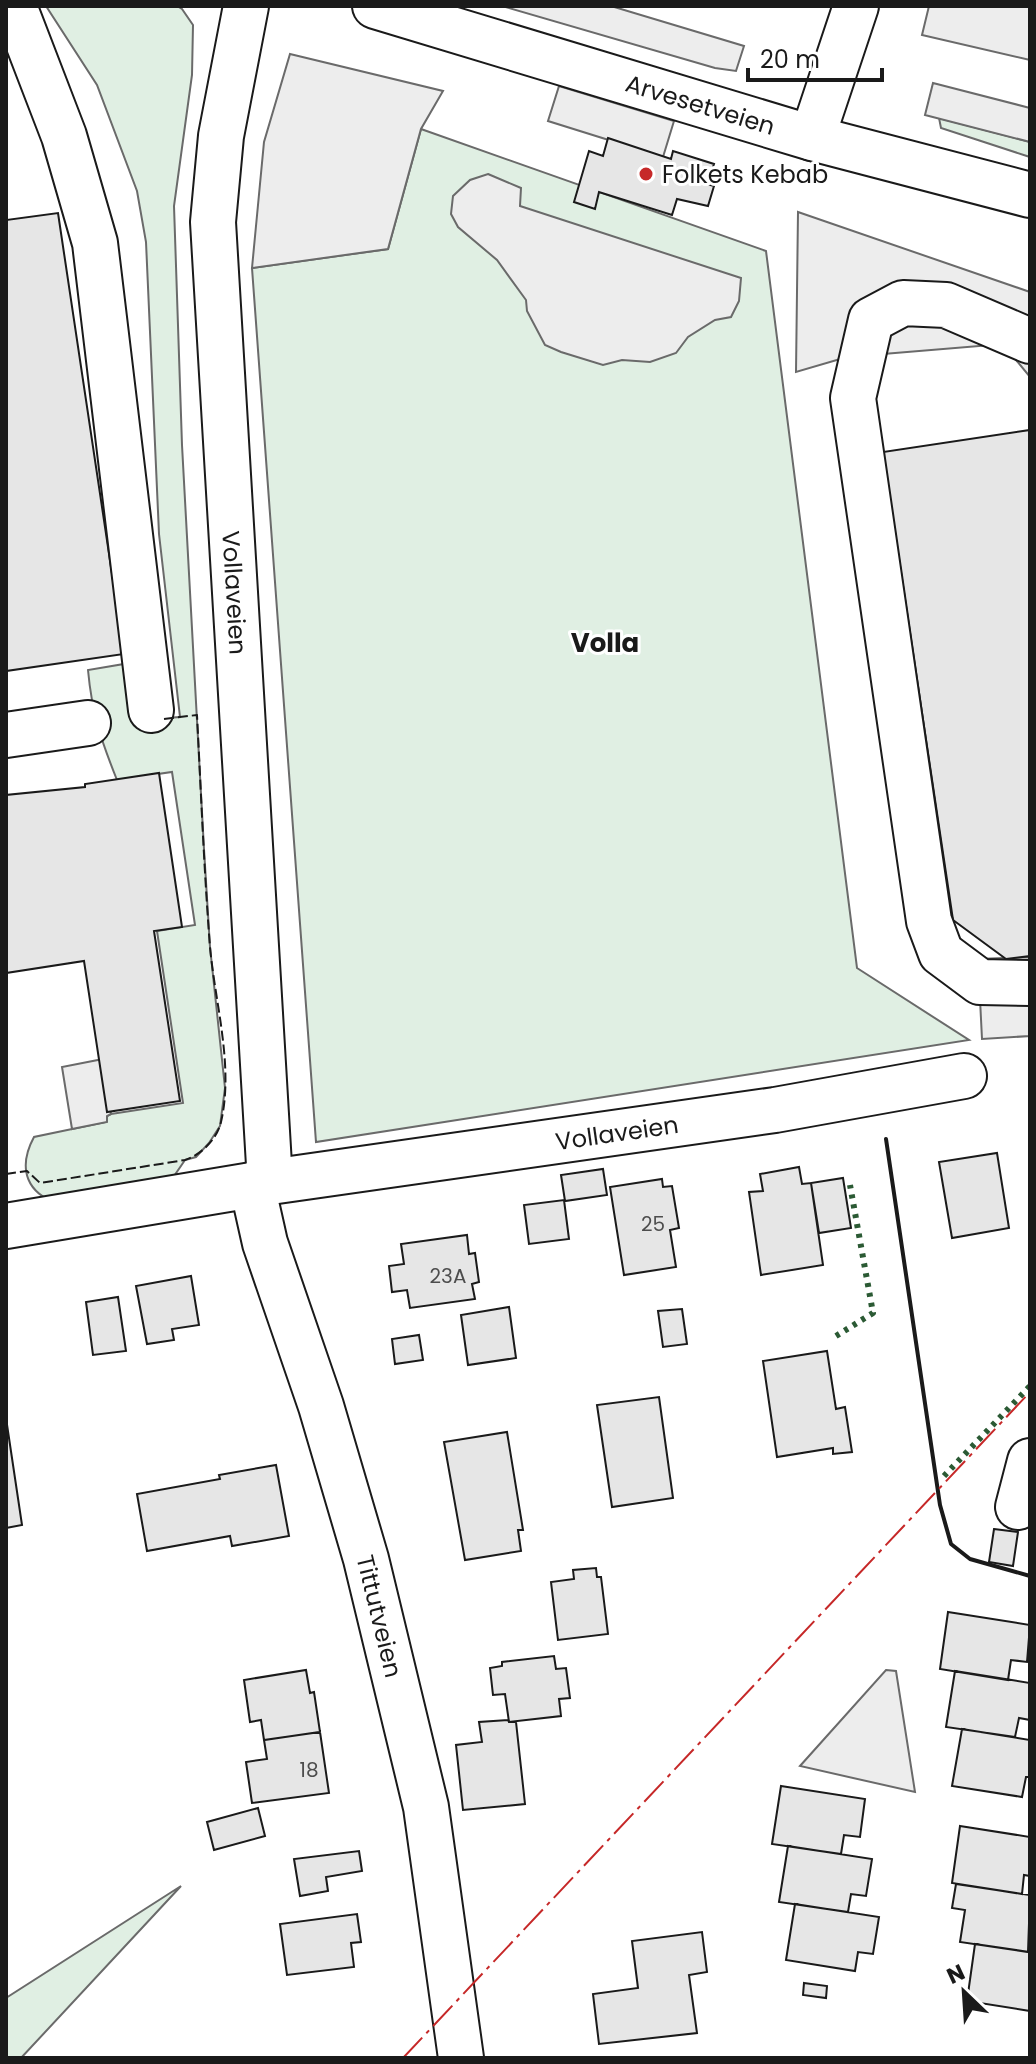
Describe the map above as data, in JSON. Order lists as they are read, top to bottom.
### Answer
{
  "streets": {
    "street": ["Arvesetveien", "Vollaveien", "Tittutveien"]
  },
  "crossings": [
    ["Vollaveien", "Tittutveien"]
  ],
  "districts": ["Volla"],
  "places": ["Folkets Kebab"],
  "house_numbers": ["25", "23A", "18"],
  "scale_bar": "20 m",
  "north": "top left"
}
